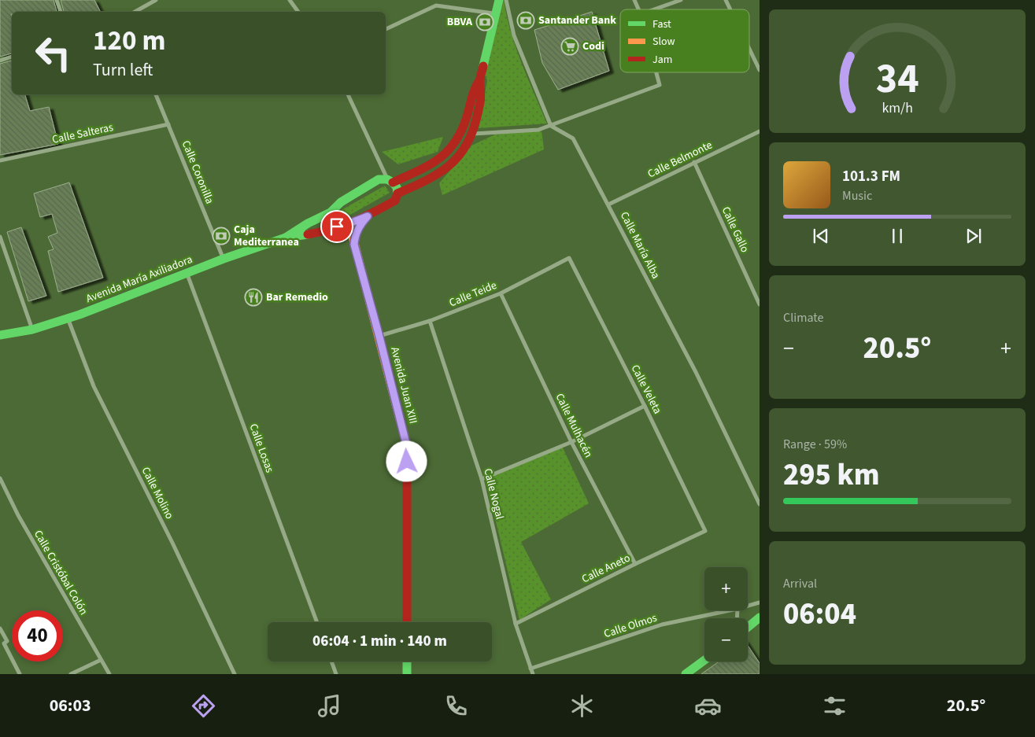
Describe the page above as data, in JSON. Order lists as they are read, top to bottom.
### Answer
{
  "streets": {
    "street": [
      "Calle Salteras",
      "Calle Belmonte",
      "Calle Coronilla",
      "Calle Gallo",
      "Calle María Alba",
      "Avenida María Axiliadora",
      "Calle Teide",
      "Avenida Juan XIII",
      "Calle Veleta",
      "Calle Mulhacén",
      "Calle Losas",
      "Calle Molino",
      "Calle Nogal",
      "Calle Aneto",
      "Calle Cristóbal Colón",
      "Calle Olmos"
    ]
  },
  "crossings": [
    ["Calle Salteras", "Calle Coronilla"],
    ["Calle Belmonte", "Calle Gallo"],
    ["Calle Belmonte", "Calle María Alba"],
    ["Calle Coronilla", "Avenida María Axiliadora"],
    ["Avenida María Axiliadora", "Avenida Juan XIII"],
    ["Avenida María Axiliadora", "Calle Losas"],
    ["Avenida María Axiliadora", "Calle Molino"],
    ["Calle Teide", "Avenida Juan XIII"],
    ["Calle Teide", "Calle Veleta"],
    ["Calle Teide", "Calle Mulhacén"],
    ["Calle Teide", "Calle Nogal"],
    ["Calle Veleta", "Calle Aneto"],
    ["Calle Mulhacén", "Calle Aneto"],
    ["Calle Nogal", "Calle Aneto"],
    ["Calle Nogal", "Calle Olmos"]
  ],
  "places": {
    "bank": ["Santander Bank", "BBVA", "Caja Mediterranea"],
    "supermarket": ["Codi"],
    "restaurant": ["Bar Remedio"]
  },
  "legend": ["Fast", "Slow", "Jam"],
  "page": {
    "turn": ["120 m", "Turn left"],
    "song": ["101.3 FM", "Music"],
    "tile": [
      "Climate",
      ["Range · 59%", "295 km"],
      ["Arrival", "06:04"]
    ],
    "heat": ["−", "20.5°", "+"],
    "map_buttons": ["+", "−"],
    "limit": "40",
    "trip": "06:04 · 1 min · 140 m",
    "tabs": ["06:03", "20.5°"],
    "gauge": ["34", "km/h"]
  }
}
